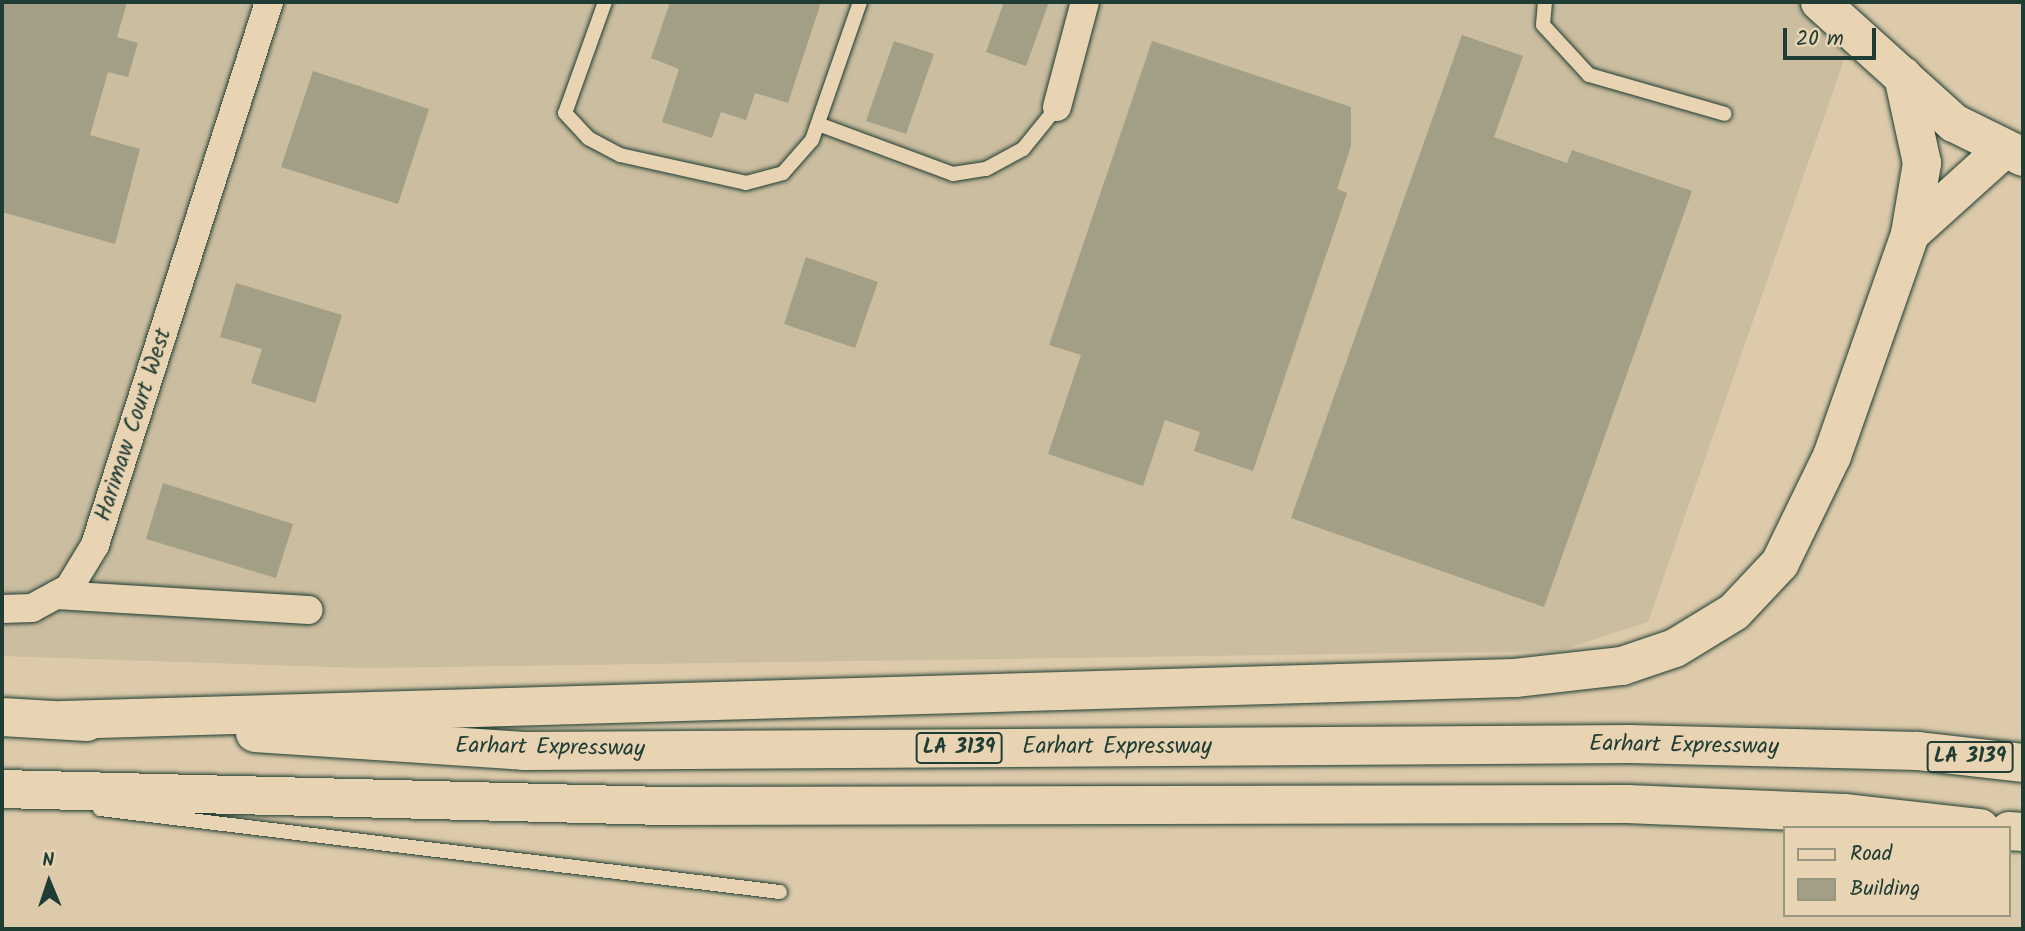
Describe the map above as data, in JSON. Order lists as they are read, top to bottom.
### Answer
{
  "streets": {
    "main road": ["Earhart Expressway", "LA 3139"],
    "street": ["Harimaw Court West"]
  },
  "legend": ["Road", "Building"],
  "scale_bar": "20 m",
  "north": "top"
}
